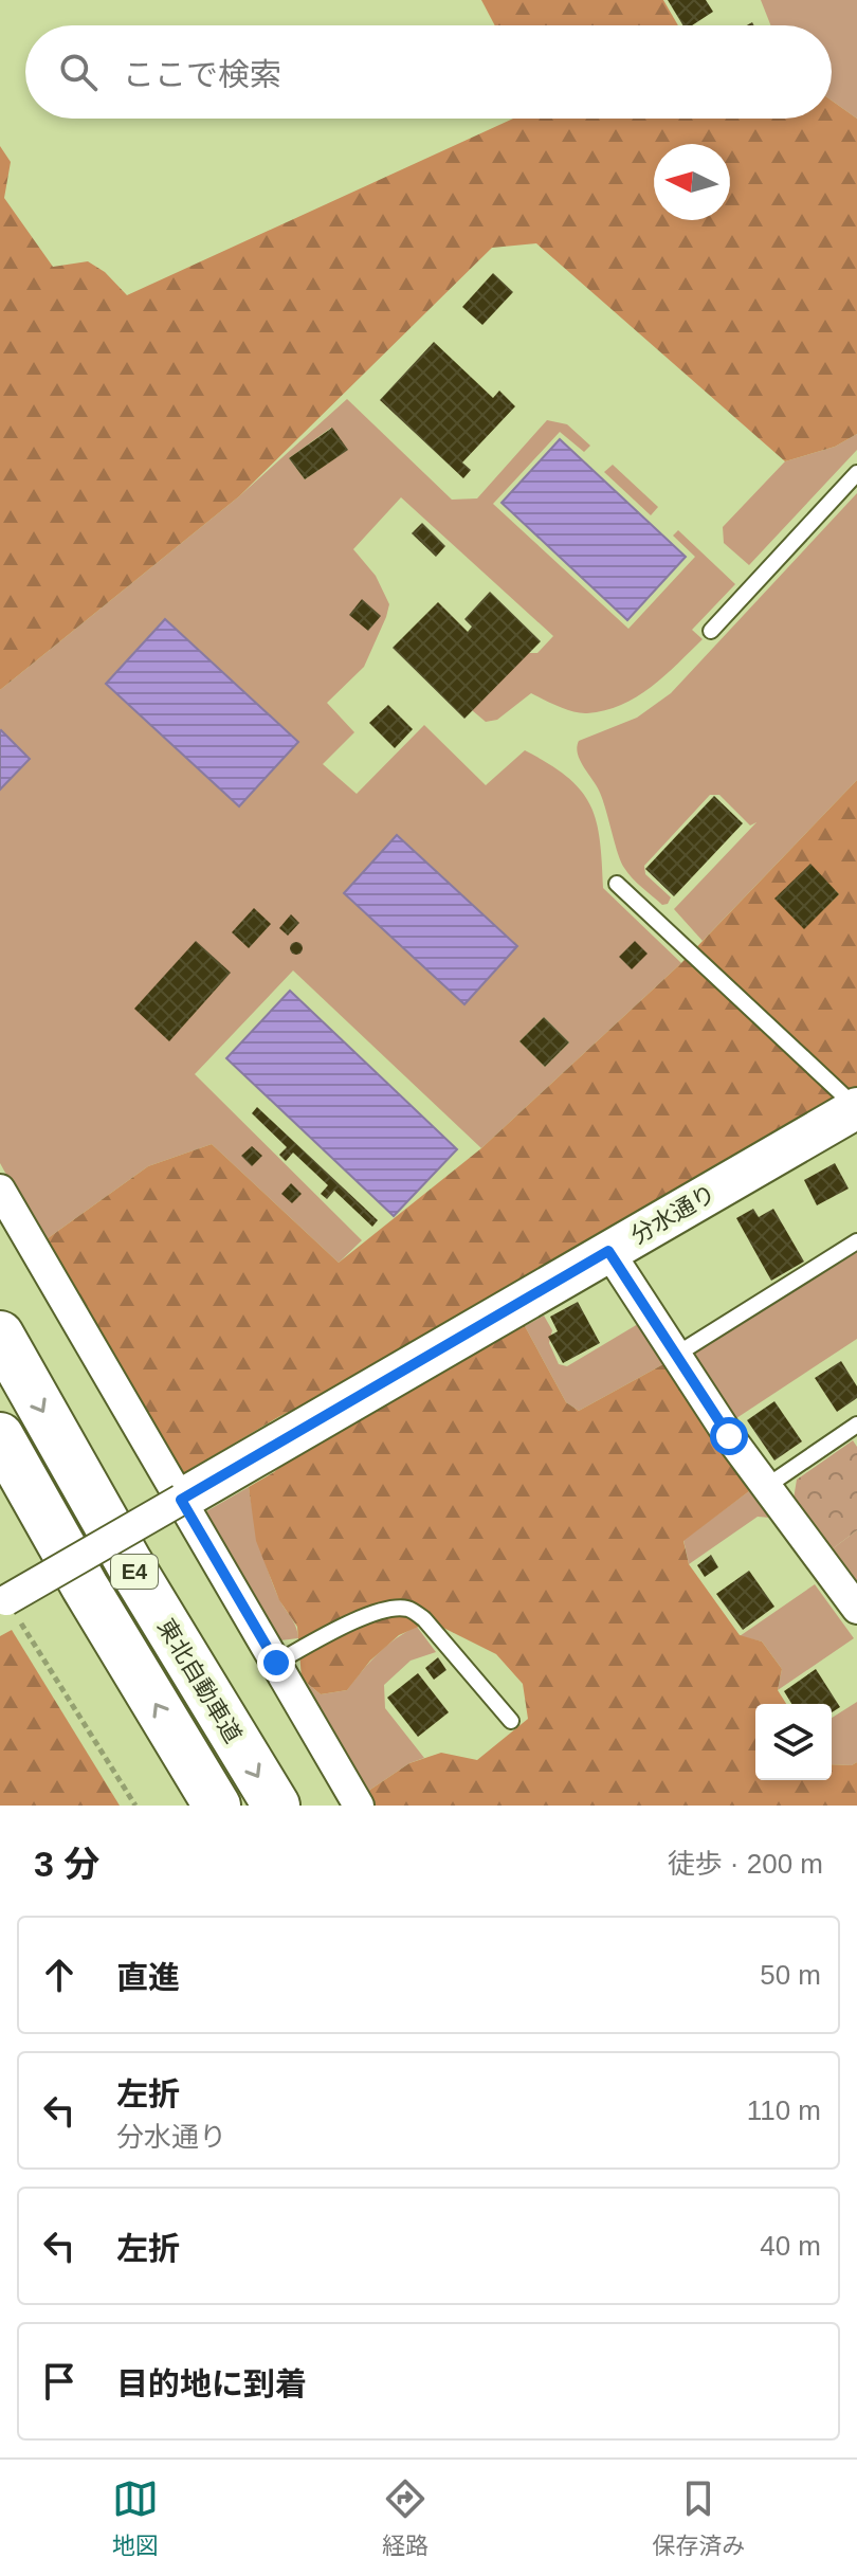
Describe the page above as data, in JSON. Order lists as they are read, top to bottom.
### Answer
{
  "streets": {
    "highway": ["E4", "東北自動車道"],
    "street": ["分水通り"]
  },
  "north": "left",
  "page": {
    "search": "ここで検索",
    "heading": ["3 分", "徒歩 · 200 m"],
    "list": [
      ["直進", "50 m"],
      ["左折", "分水通り", "110 m"],
      ["左折", "40 m"],
      "目的地に到着"
    ],
    "nav": ["地図", "経路", "保存済み"]
  }
}
